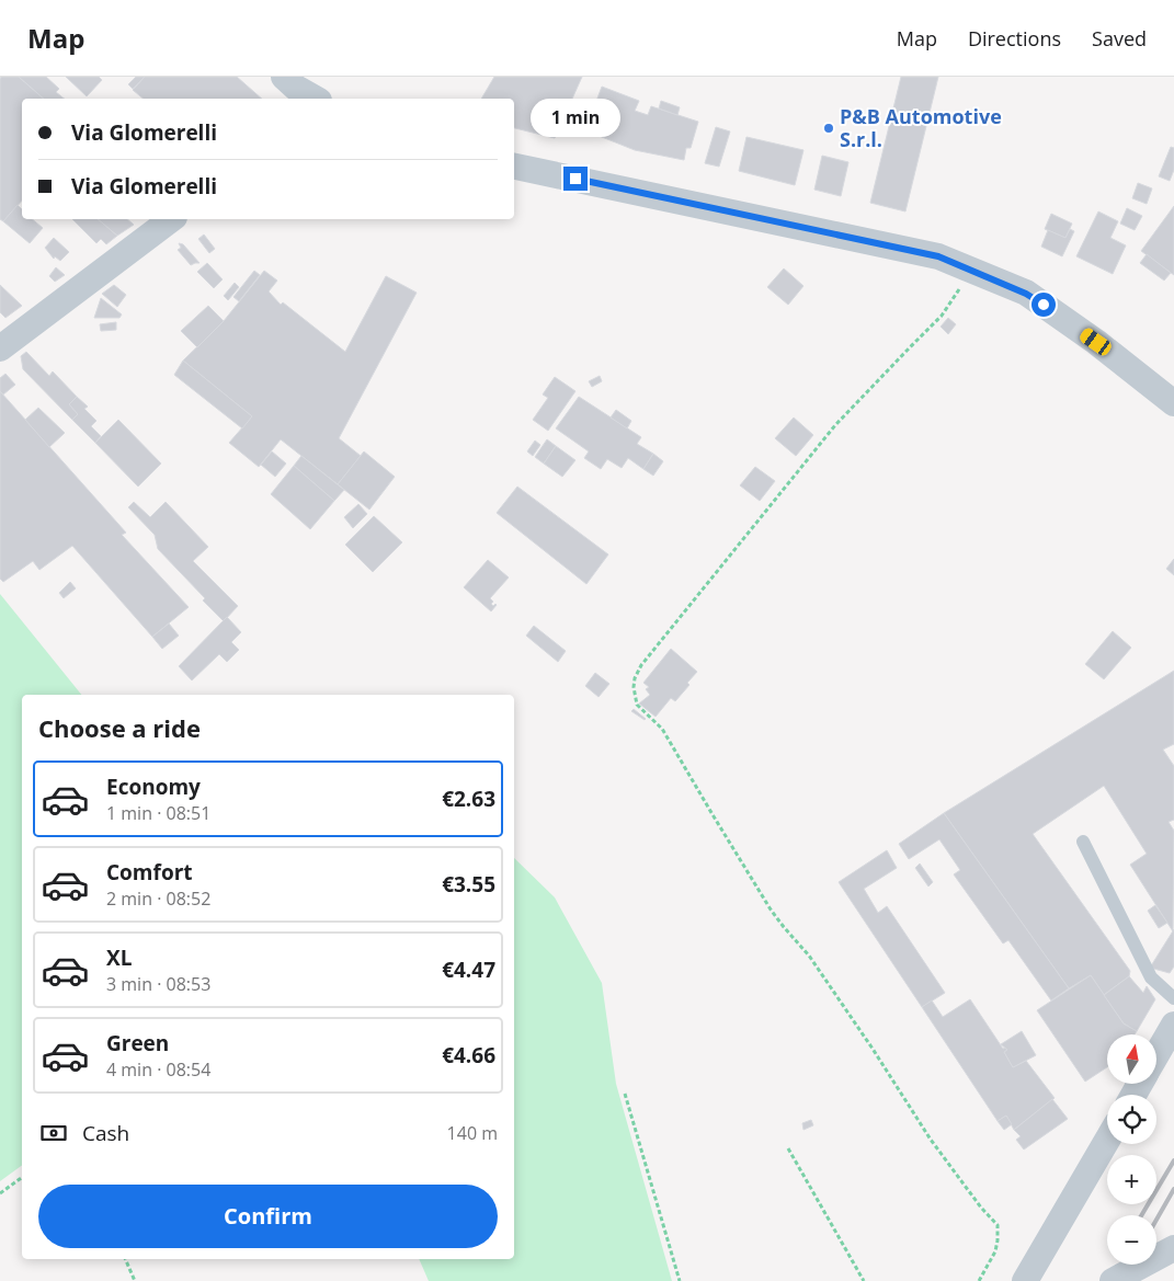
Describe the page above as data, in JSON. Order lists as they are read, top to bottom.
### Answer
{
  "places": ["P&B Automotive S.r.l."],
  "north": "top",
  "page": {
    "header": "Map",
    "nav": ["Map", "Directions", "Saved"],
    "bubble": "1 min",
    "banner": ["Via Glomerelli", "Via Glomerelli"],
    "heading": "Choose a ride",
    "list": [
      {
        "name": "Economy",
        "note": "1 min · 08:51",
        "value": "€2.63"
      },
      {
        "name": "Comfort",
        "note": "2 min · 08:52",
        "value": "€3.55"
      },
      {
        "name": "XL",
        "note": "3 min · 08:53",
        "value": "€4.47"
      },
      {
        "name": "Green",
        "note": "4 min · 08:54",
        "value": "€4.66"
      }
    ],
    "map_buttons": ["+", "−"],
    "pay": ["Cash", "140 m"],
    "buttons": "Confirm"
  }
}
